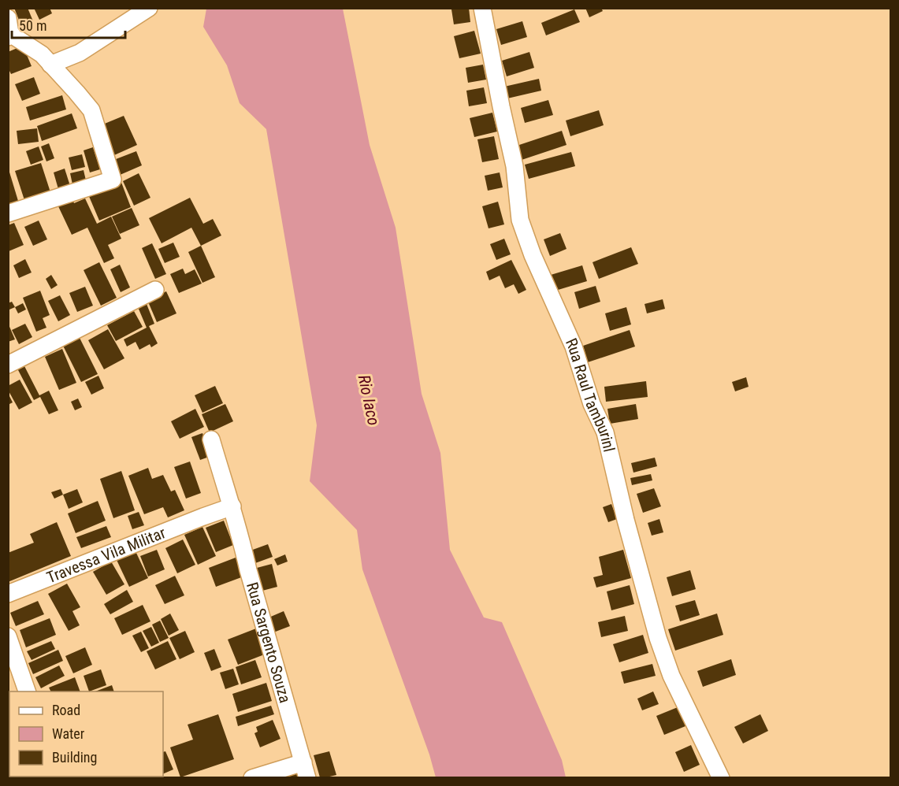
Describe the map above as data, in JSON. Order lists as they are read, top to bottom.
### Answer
{
  "streets": {
    "street": ["Rua Raul Tamburinl", "Travessa Vila Militar", "Rua Sargento Souza"]
  },
  "crossings": [
    ["Travessa Vila Militar", "Rua Sargento Souza"]
  ],
  "water": ["Rio Iaco"],
  "legend": ["Road", "Water", "Building"],
  "scale_bar": "50 m"
}
